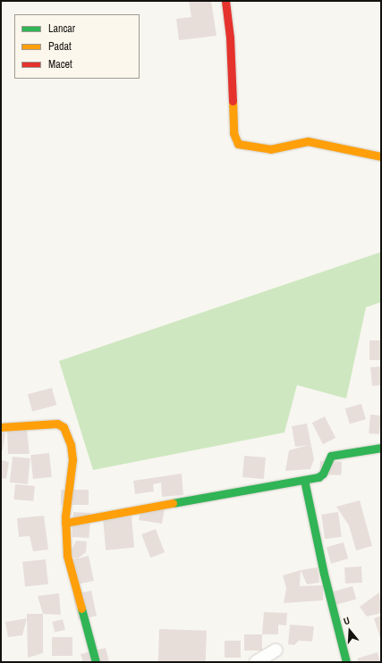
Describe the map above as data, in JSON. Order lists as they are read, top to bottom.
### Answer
{
  "legend": ["Lancar", "Padat", "Macet"],
  "north": "top"
}
